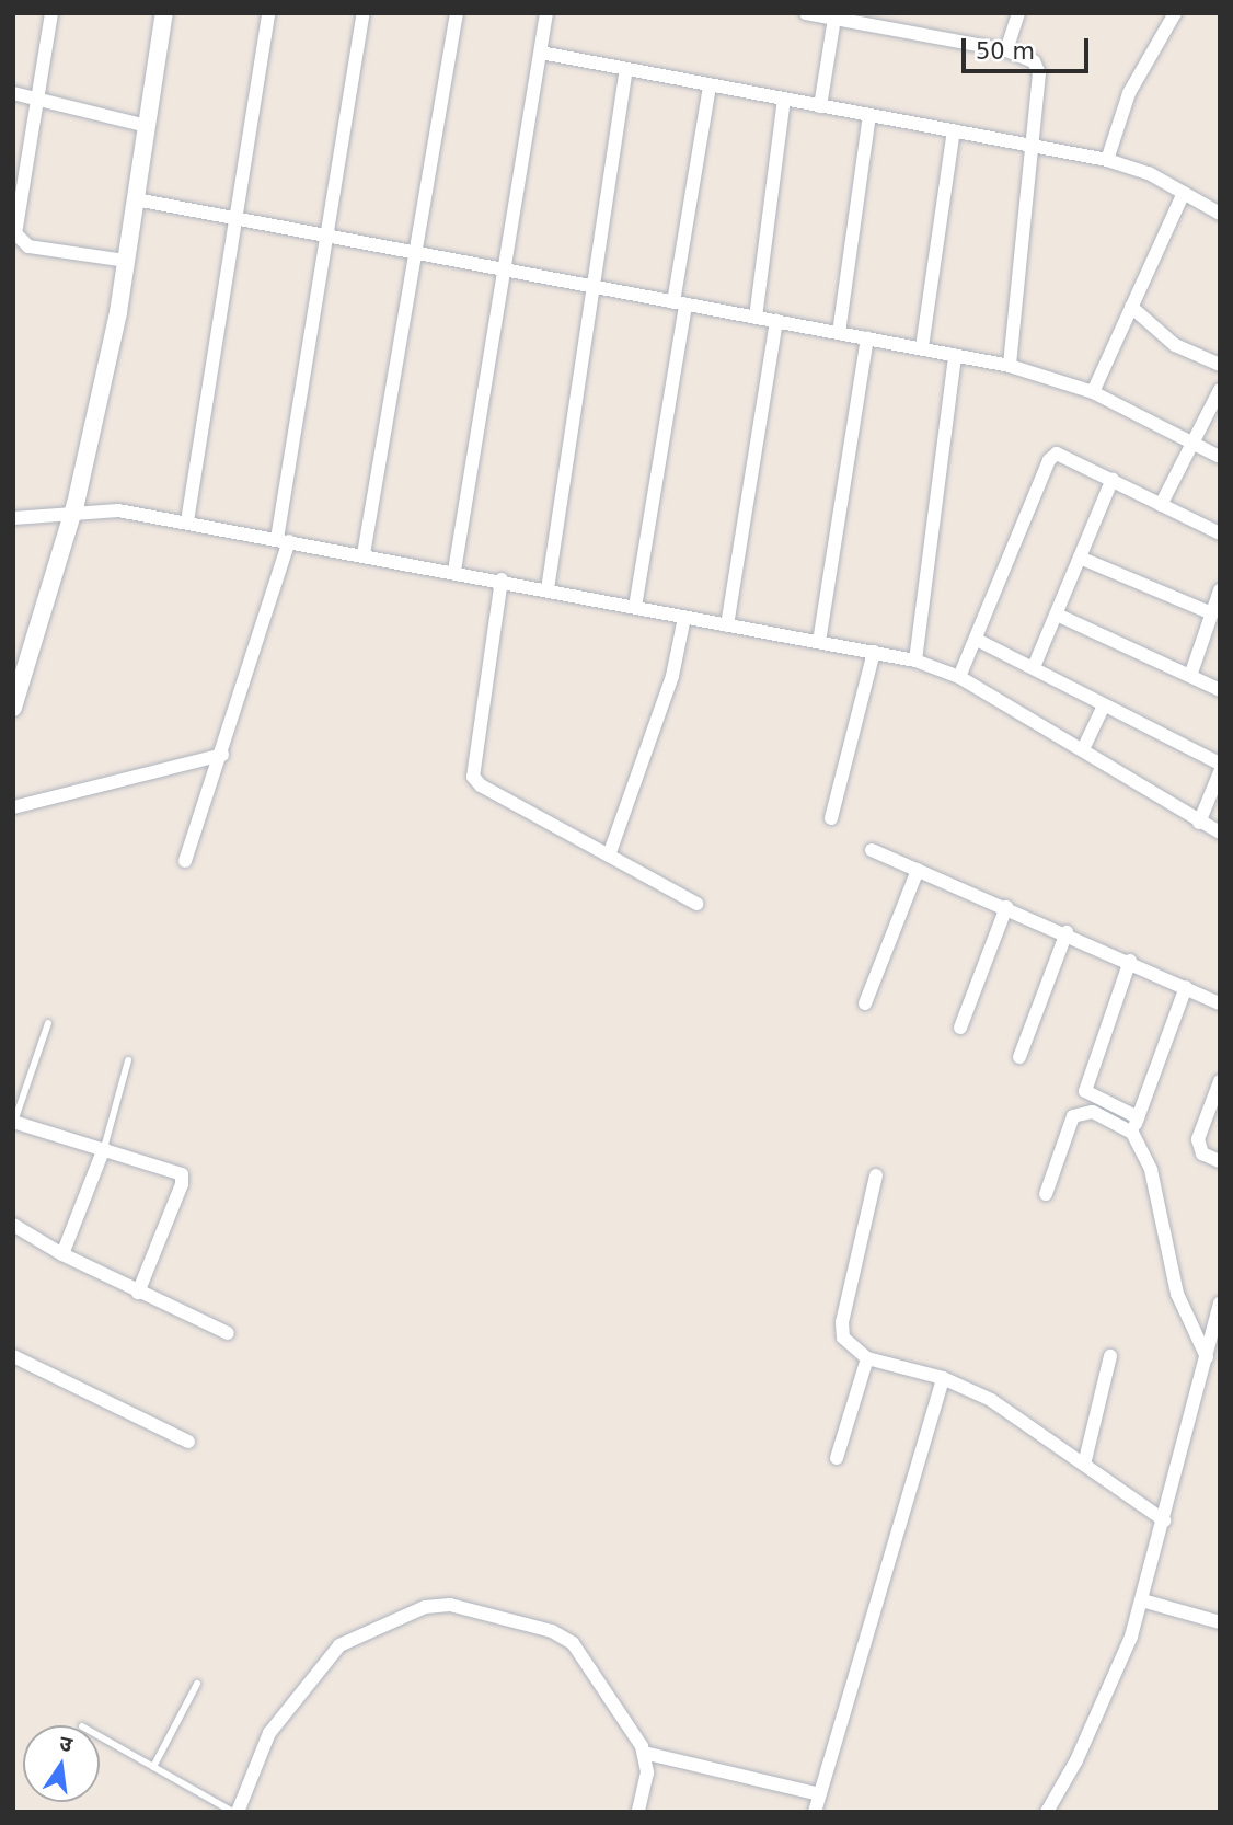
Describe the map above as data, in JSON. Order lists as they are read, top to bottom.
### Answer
{
  "scale_bar": "50 m",
  "north": "top"
}
